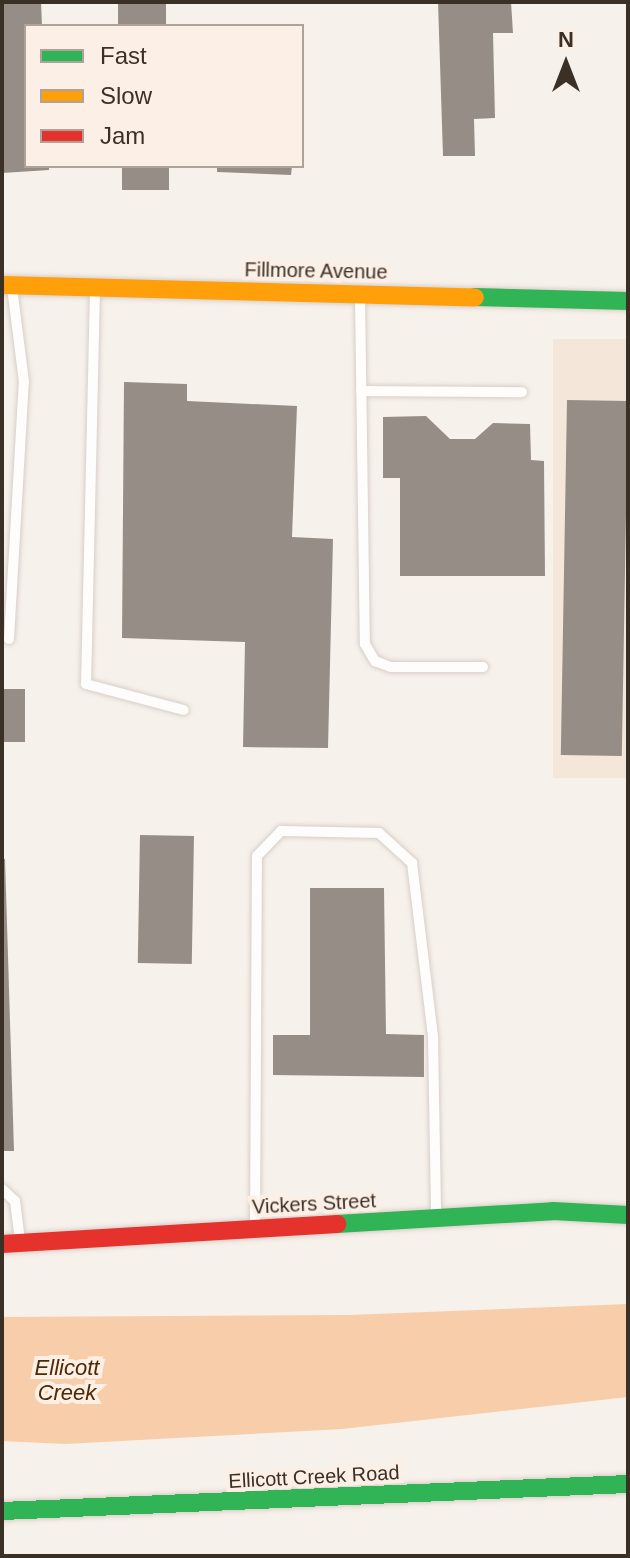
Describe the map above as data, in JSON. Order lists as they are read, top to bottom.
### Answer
{
  "streets": {
    "street": ["Fillmore Avenue", "Vickers Street", "Ellicott Creek Road"]
  },
  "water": ["Ellicott Creek"],
  "legend": ["Fast", "Slow", "Jam"],
  "north": "top"
}
